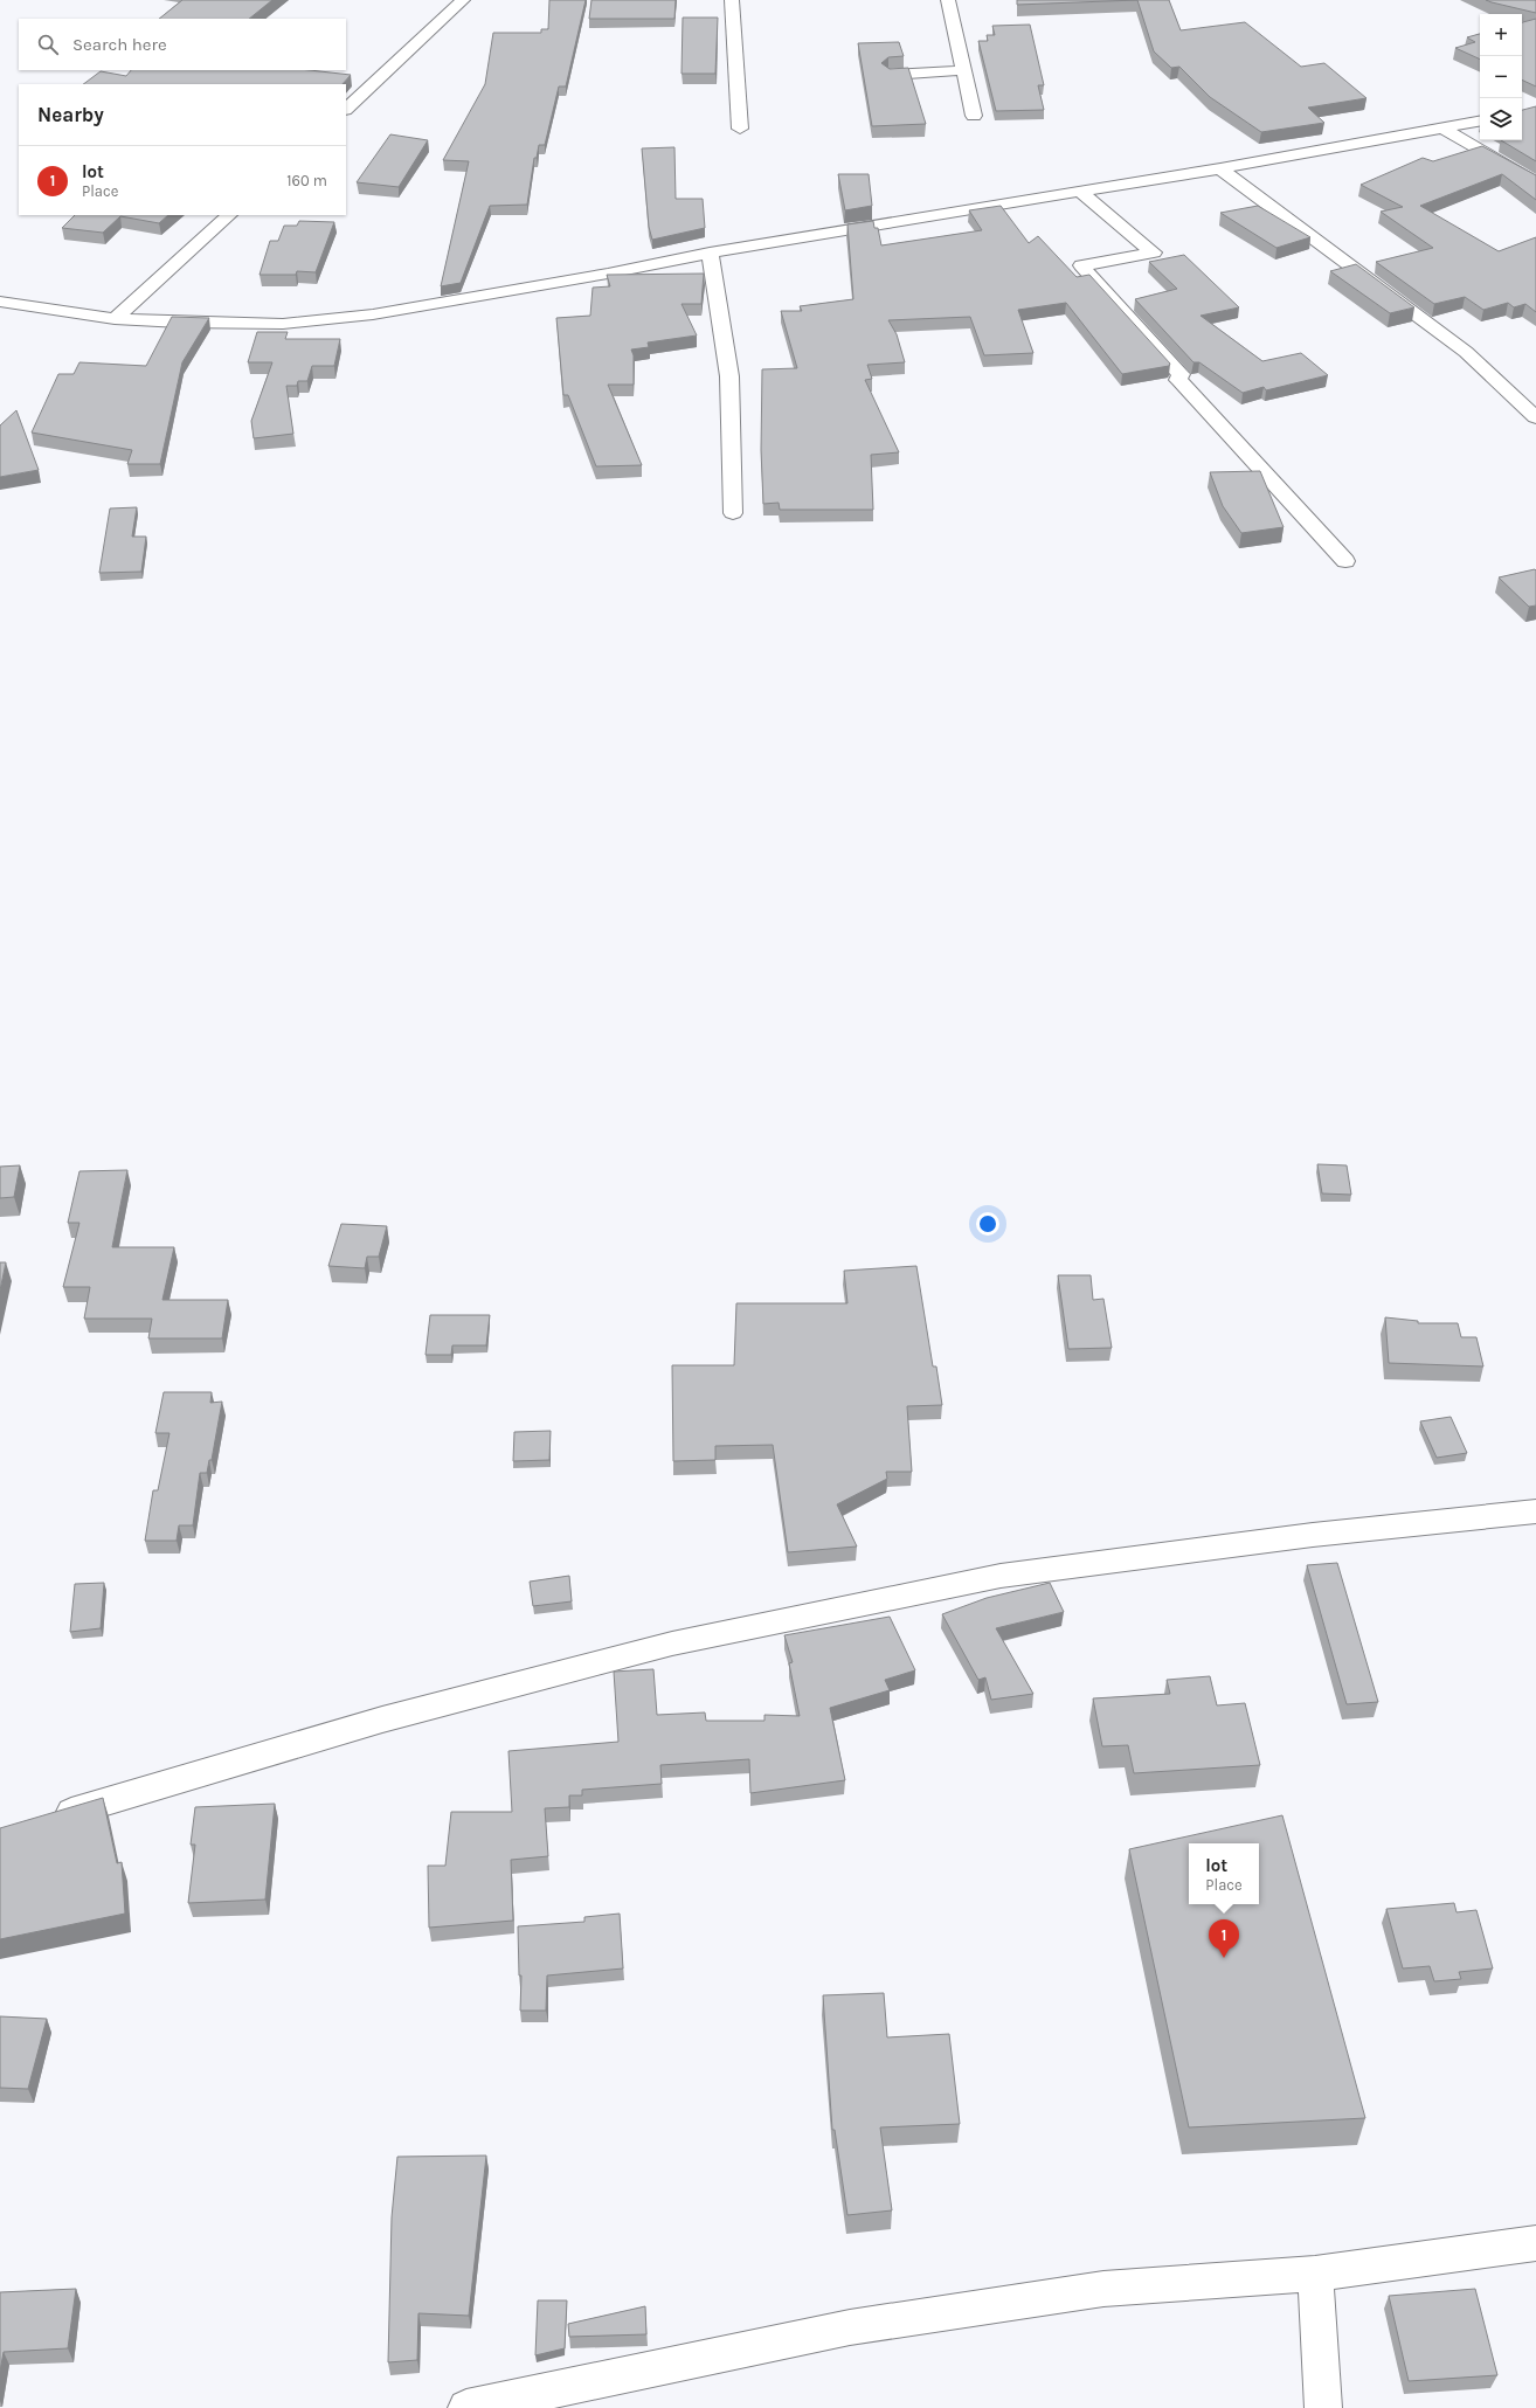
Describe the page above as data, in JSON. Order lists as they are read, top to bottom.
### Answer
{
  "page": {
    "map_buttons": ["+", "−"],
    "search": "Search here",
    "heading": "Nearby",
    "list": [
      {
        "mark": "1",
        "name": "lot",
        "note": "Place",
        "value": "160 m"
      }
    ],
    "popup": ["lot", "Place"],
    "pins": "1"
  }
}
